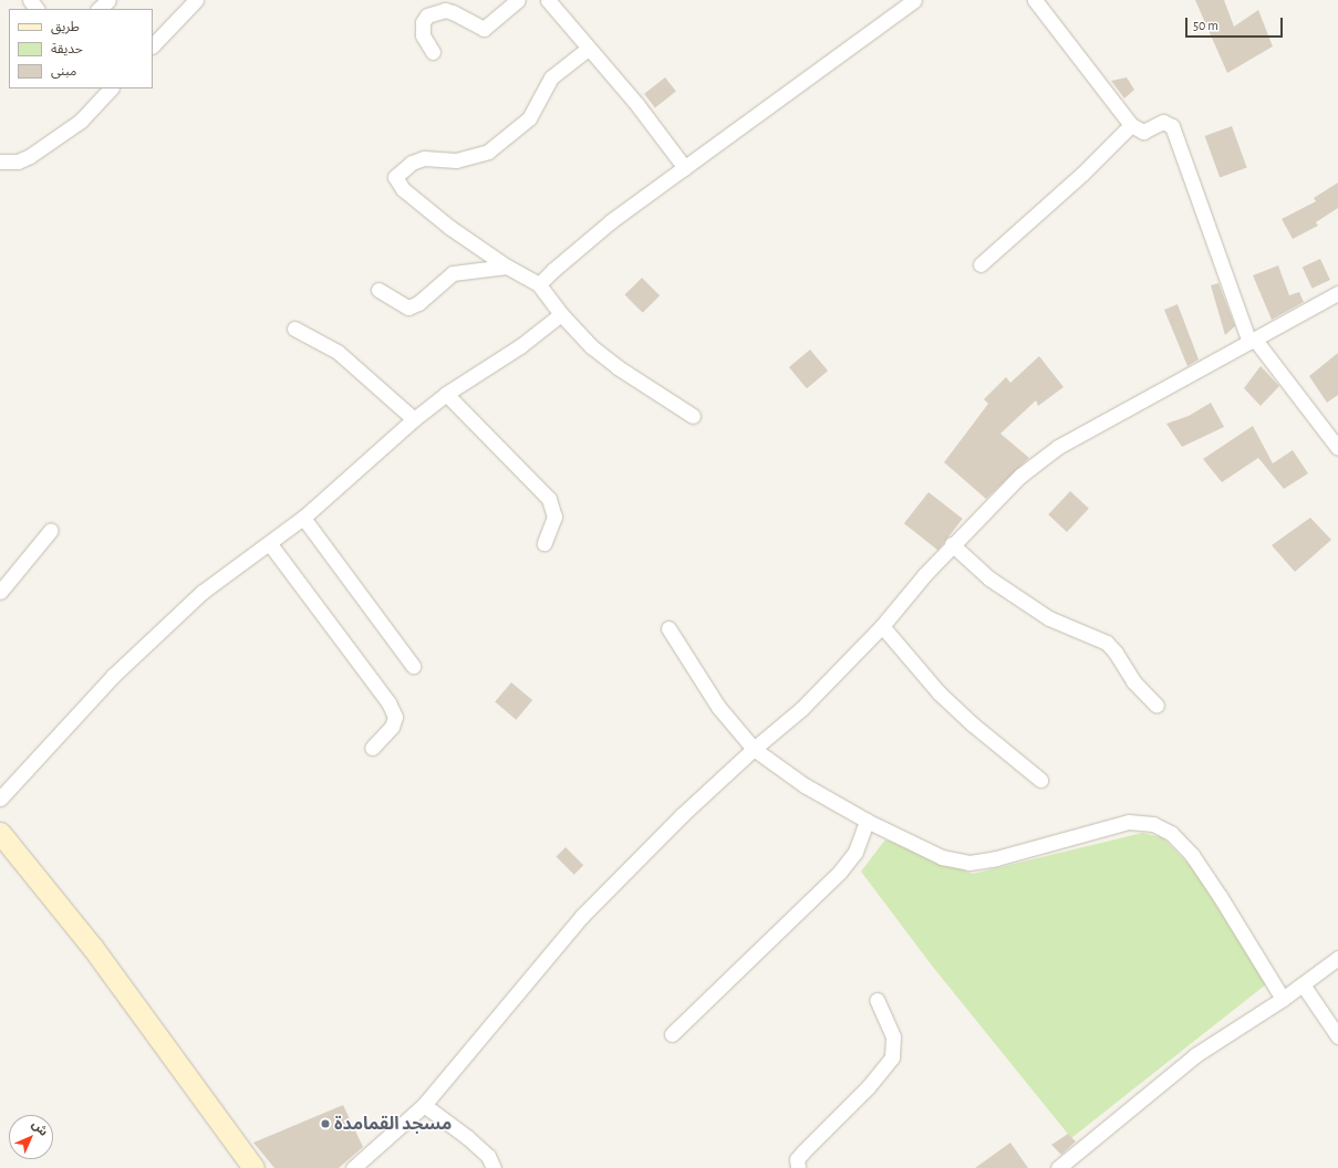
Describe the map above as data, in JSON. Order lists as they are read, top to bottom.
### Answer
{
  "places": ["مسجد القمامدة"],
  "legend": ["طريق", "حديقة", "مبنى"],
  "scale_bar": "50 m",
  "north": "top right"
}
